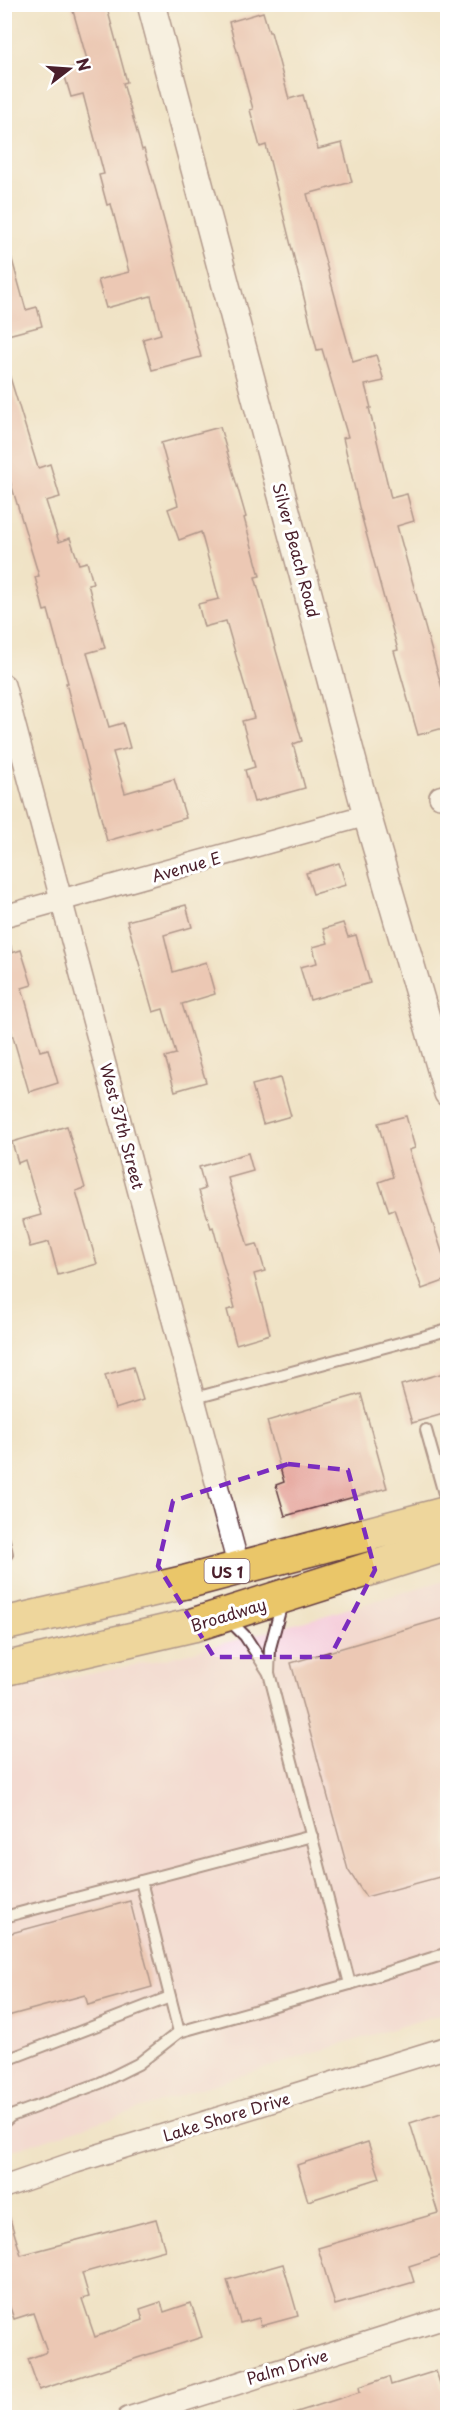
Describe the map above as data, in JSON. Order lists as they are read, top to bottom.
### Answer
{
  "streets": {
    "main road": ["US 1", "Broadway"],
    "street": [
      "Silver Beach Road",
      "Avenue E",
      "West 37th Street",
      "Lake Shore Drive",
      "Palm Drive"
    ]
  },
  "crossings": [
    ["Silver Beach Road", "Avenue E"],
    ["Avenue E", "West 37th Street"],
    ["West 37th Street", "US 1"]
  ],
  "north": "right"
}
